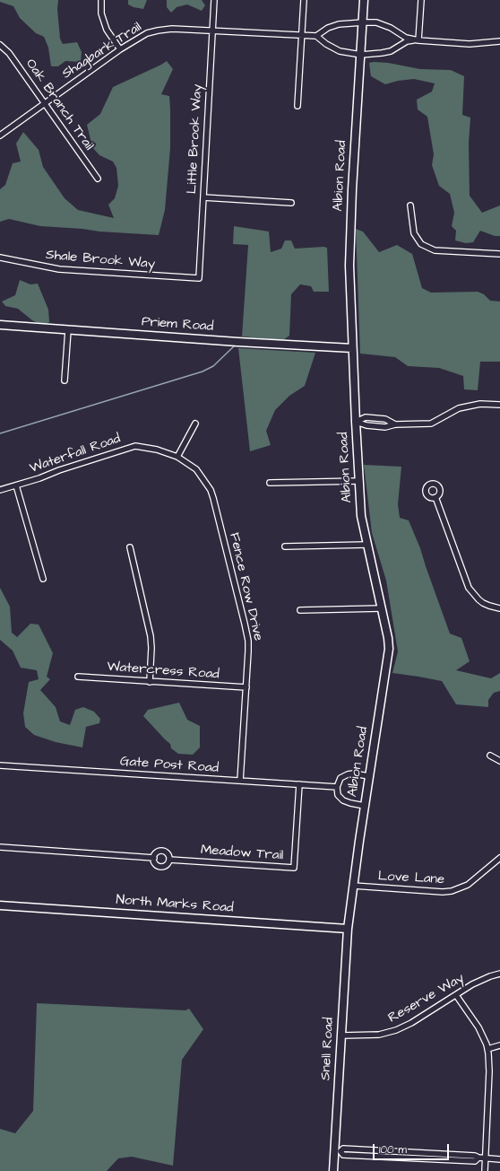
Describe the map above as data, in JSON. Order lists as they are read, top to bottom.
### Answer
{
  "streets": {
    "street": [
      "Shagbark Trail",
      "Oak Branch Trail",
      "Little Brook Way",
      "Albion Road",
      "Shale Brook Way",
      "Priem Road",
      "Waterfall Road",
      "Fence Row Drive",
      "Watercress Road",
      "Gate Post Road",
      "Meadow Trail",
      "Love Lane",
      "North Marks Road",
      "Reserve Way",
      "Snell Road"
    ]
  },
  "crossings": [
    ["Shagbark Trail", "Oak Branch Trail"],
    ["Shagbark Trail", "Little Brook Way"],
    ["Little Brook Way", "Shale Brook Way"],
    ["Albion Road", "Priem Road"],
    ["Albion Road", "Gate Post Road"],
    ["Albion Road", "Love Lane"],
    ["Albion Road", "North Marks Road"],
    ["Albion Road", "Snell Road"],
    ["Waterfall Road", "Fence Row Drive"],
    ["Fence Row Drive", "Watercress Road"],
    ["Fence Row Drive", "Gate Post Road"],
    ["Gate Post Road", "Meadow Trail"],
    ["North Marks Road", "Snell Road"],
    ["Reserve Way", "Snell Road"]
  ],
  "scale_bar": "100 m"
}
